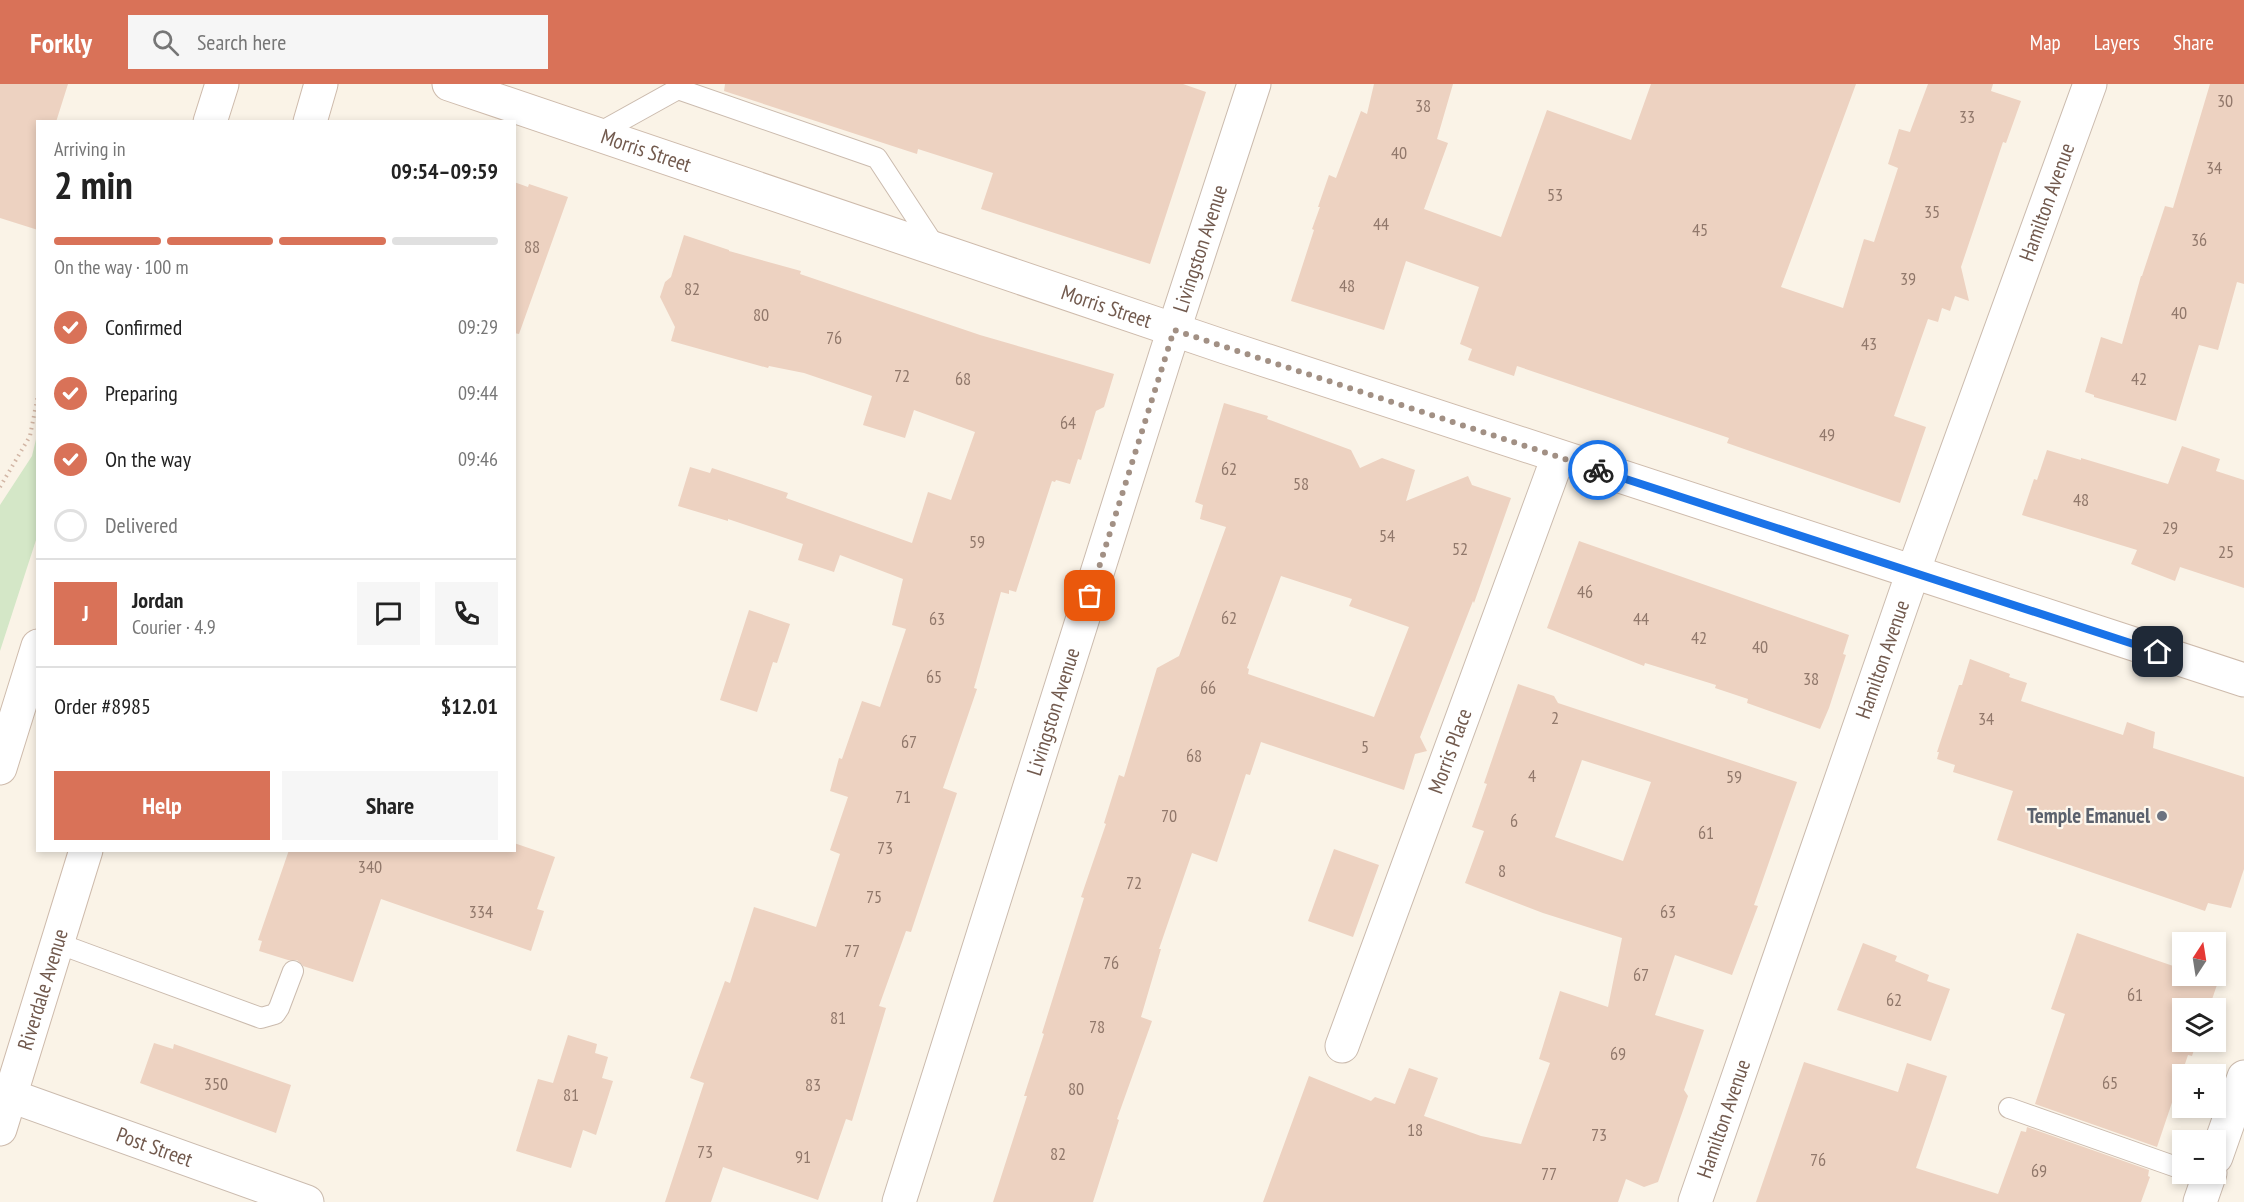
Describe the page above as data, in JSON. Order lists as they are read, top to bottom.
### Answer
{
  "streets": {
    "street": [
      "Morris Street",
      "Hamilton Avenue",
      "Livingston Avenue",
      "Morris Place",
      "Riverdale Avenue",
      "Post Street"
    ]
  },
  "crossings": [
    ["Morris Street", "Hamilton Avenue"],
    ["Morris Street", "Livingston Avenue"],
    ["Morris Street", "Morris Place"],
    ["Riverdale Avenue", "Post Street"]
  ],
  "places": ["Temple Emanuel"],
  "house_numbers": [
    "30",
    "38",
    "33",
    "40",
    "34",
    "53",
    "35",
    "44",
    "45",
    "36",
    "88",
    "39",
    "48",
    "82",
    "40",
    "80",
    "76",
    "43",
    "72",
    "68",
    "42",
    "64",
    "49",
    "62",
    "58",
    "48",
    "29",
    "54",
    "59",
    "52",
    "25",
    "46",
    "62",
    "63",
    "44",
    "42",
    "40",
    "65",
    "38",
    "66",
    "2",
    "34",
    "67",
    "5",
    "68",
    "4",
    "59",
    "71",
    "70",
    "6",
    "61",
    "73",
    "340",
    "8",
    "72",
    "75",
    "334",
    "63",
    "77",
    "76",
    "67",
    "61",
    "62",
    "81",
    "78",
    "69",
    "65",
    "350",
    "83",
    "80",
    "81",
    "18",
    "73",
    "73",
    "82",
    "91",
    "76",
    "69",
    "77"
  ],
  "north": "top",
  "page": {
    "header": "Forkly",
    "search": "Search here",
    "nav": ["Map", "Layers", "Share"],
    "heading": ["2 min", "Arriving in", "09:54–09:59"],
    "panel": [
      "Jordan",
      "Courier · 4.9",
      "Order #8985",
      "$12.01"
    ],
    "bar": "On the way · 100 m",
    "list": [
      ["Confirmed", "09:29"],
      ["Preparing", "09:44"],
      ["On the way", "09:46"],
      "Delivered"
    ],
    "round": "J",
    "buttons": ["Help", "Share"],
    "map_buttons": ["+", "−"]
  }
}
